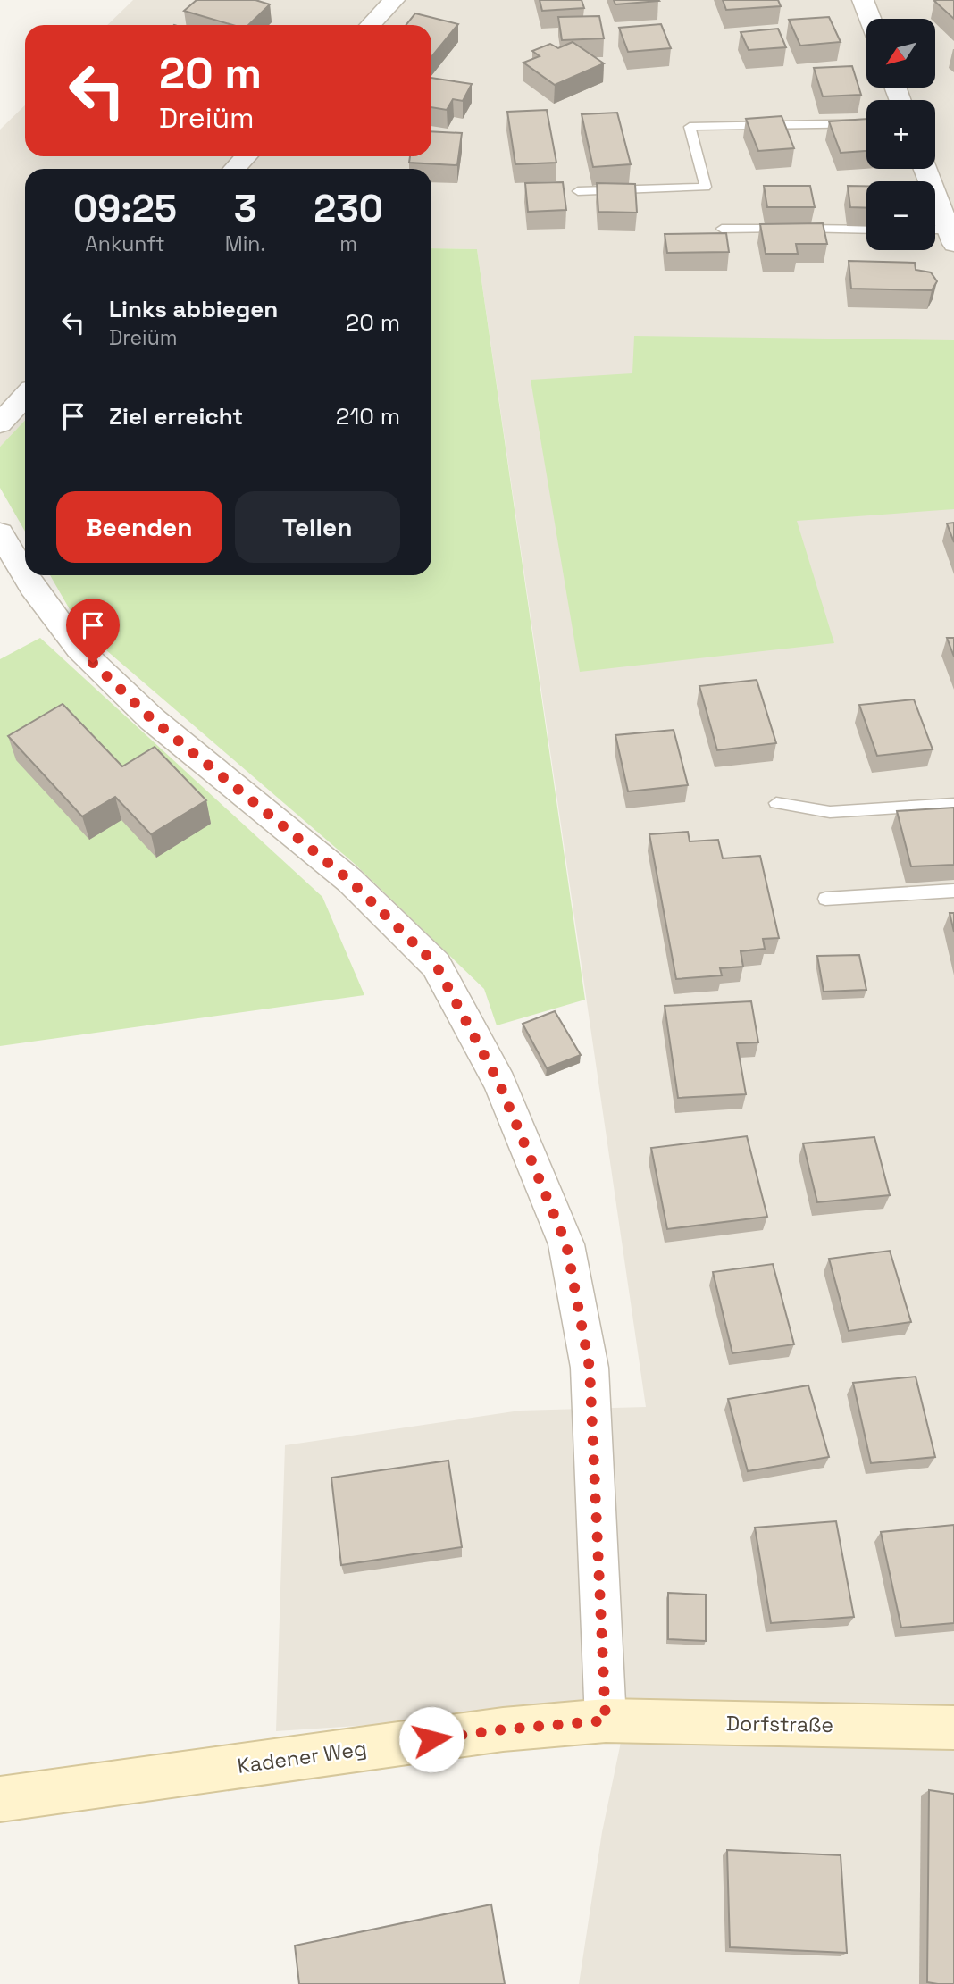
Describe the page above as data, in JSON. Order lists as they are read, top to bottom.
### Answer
{
  "streets": {
    "street": ["Dorfstraße", "Kadener Weg"]
  },
  "crossings": [
    ["Dorfstraße", "Kadener Weg"]
  ],
  "north": "bottom left",
  "page": {
    "map_buttons": ["+", "−"],
    "turn": ["20 m", "Dreiüm"],
    "eta": [
      "09:25",
      "Ankunft",
      "3",
      "Min.",
      "230",
      "m"
    ],
    "list": [
      {
        "name": "Links abbiegen",
        "note": "Dreiüm",
        "value": "20 m"
      },
      {
        "name": "Ziel erreicht",
        "value": "210 m"
      }
    ],
    "buttons": ["Beenden", "Teilen"]
  }
}
